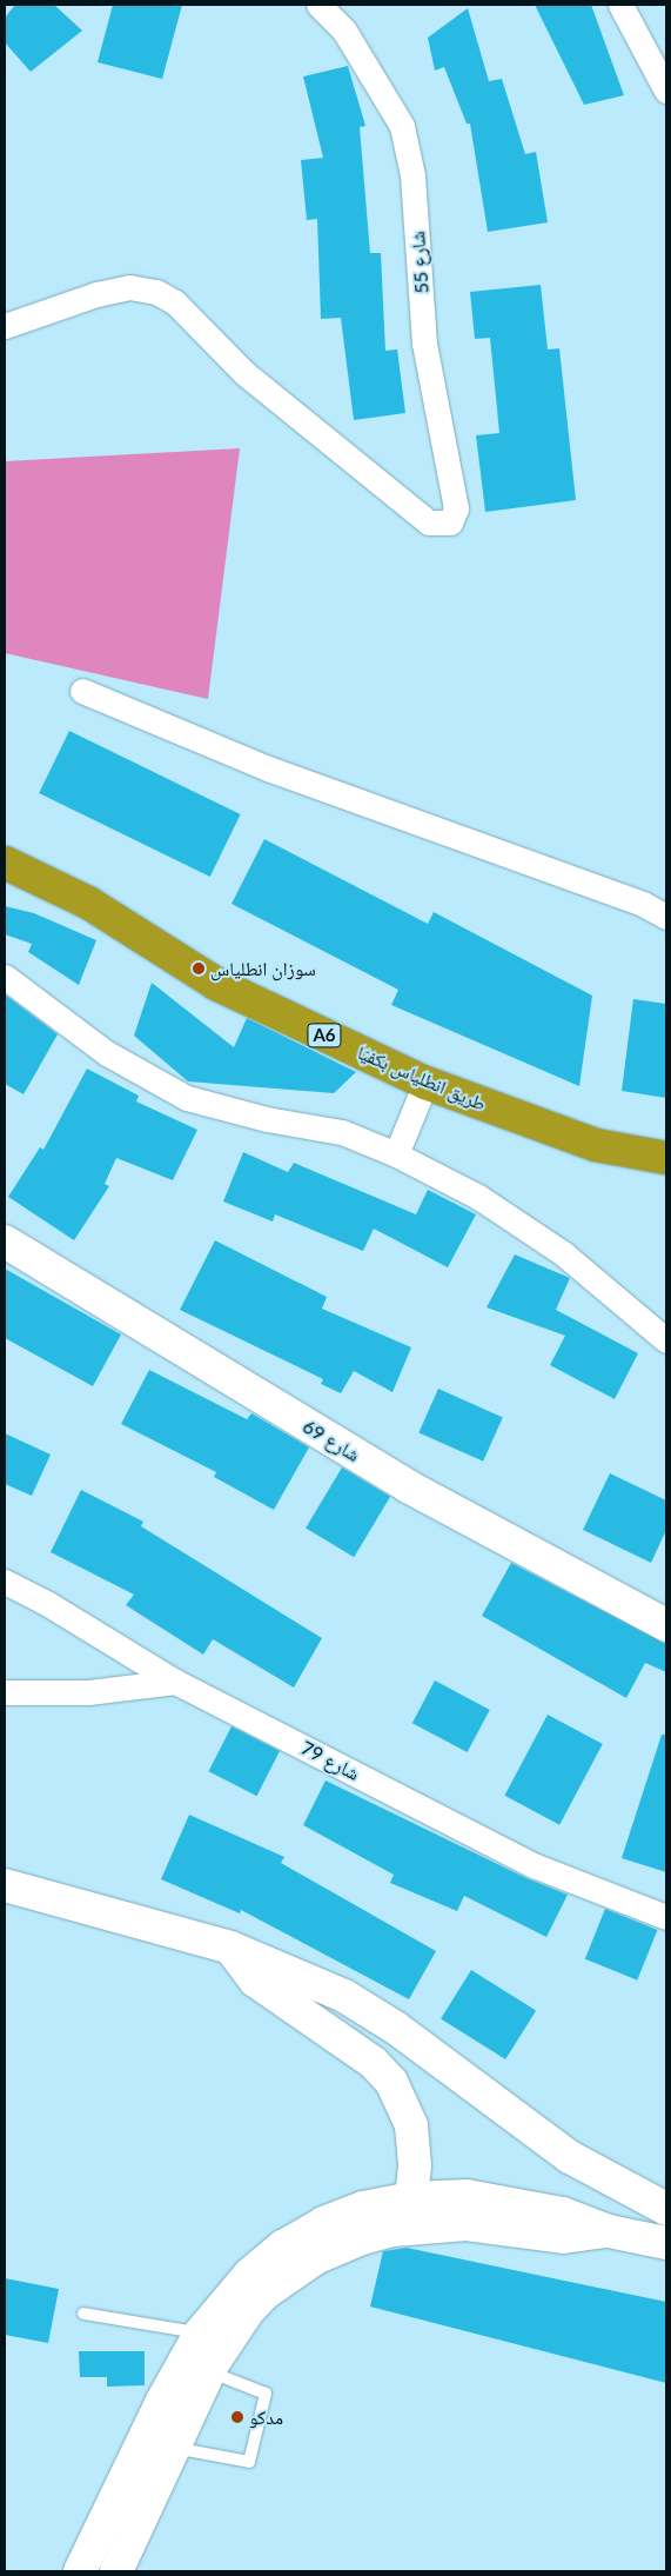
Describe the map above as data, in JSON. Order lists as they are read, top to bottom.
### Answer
{
  "streets": {
    "highway": ["A6", "طريق انطلياس بكفيّا"],
    "street": ["شارع 55", "شارع 69", "شارع 79"]
  },
  "places": ["سوزان انطلياس", "مدكو"]
}
